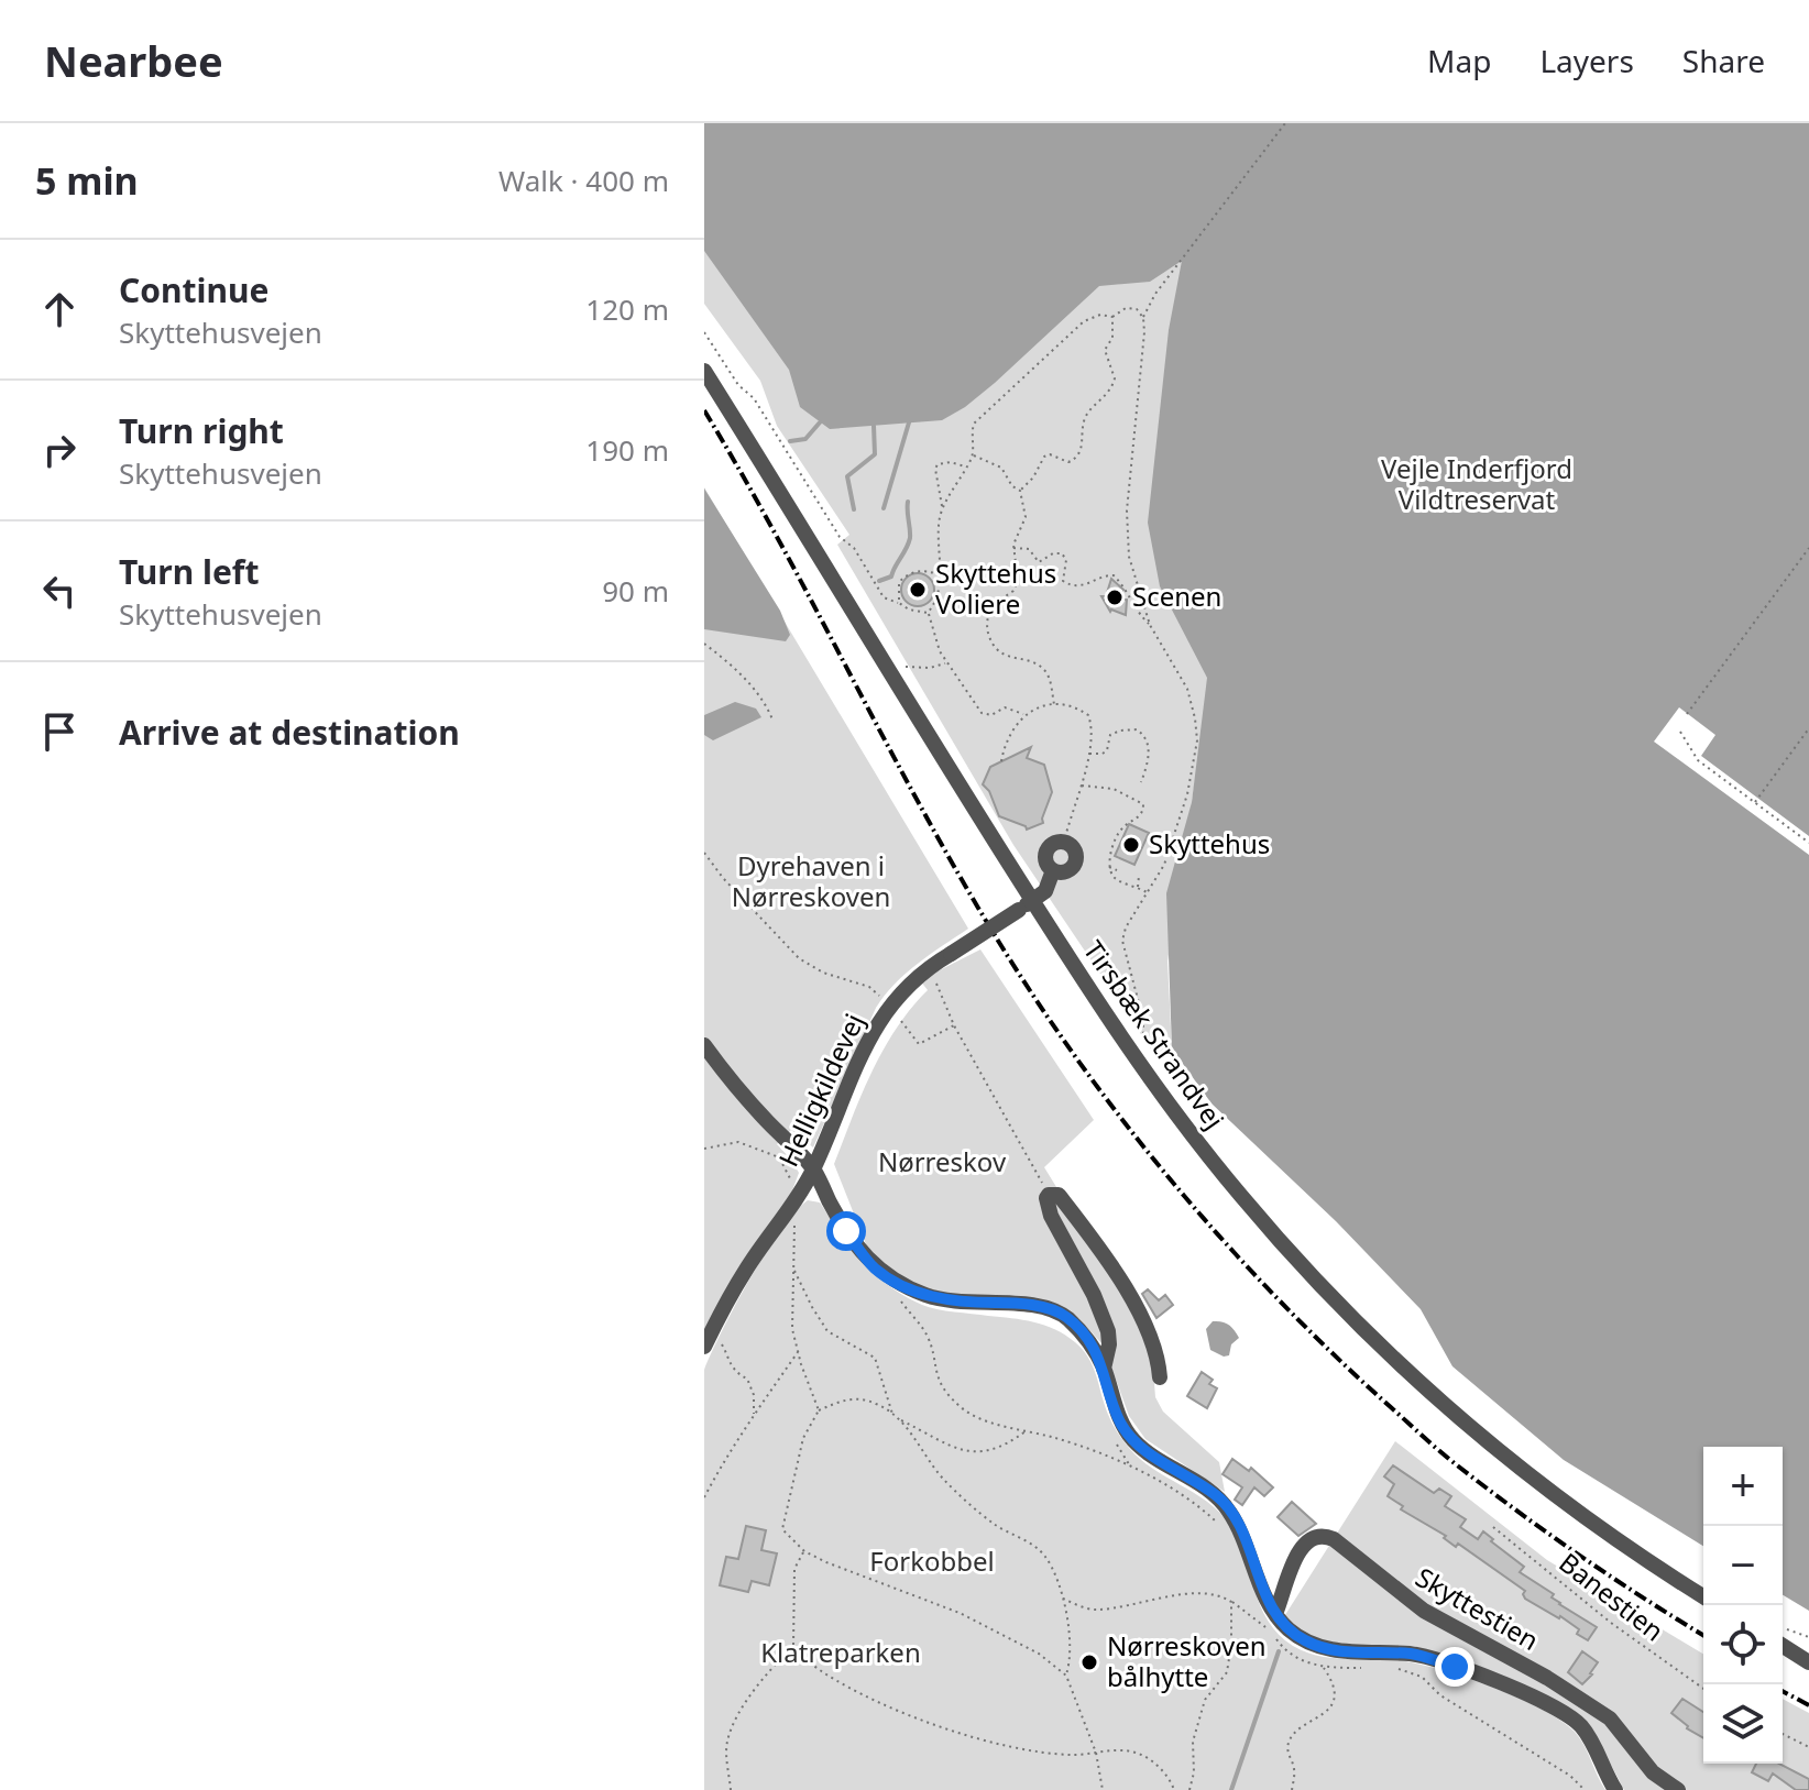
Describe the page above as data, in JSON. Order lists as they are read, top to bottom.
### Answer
{
  "streets": {
    "street": ["Tirsbæk Strandvej", "Helligkildevej", "Skyttestien"],
    "path": ["Banestien"]
  },
  "crossings": [
    ["Tirsbæk Strandvej", "Helligkildevej"]
  ],
  "parks": [
    "Vejle Inderfjord Vildtreservat",
    "Dyrehaven i Nørreskoven",
    "Nørreskov",
    "Forkobbel",
    "Klatreparken"
  ],
  "places": [
    "Skyttehus Voliere",
    "Scenen",
    "Skyttehus",
    "Nørreskoven bålhytte"
  ],
  "page": {
    "header": "Nearbee",
    "nav": ["Map", "Layers", "Share"],
    "heading": ["5 min", "Walk · 400 m"],
    "list": [
      ["Continue", "Skyttehusvejen", "120 m"],
      ["Turn right", "Skyttehusvejen", "190 m"],
      ["Turn left", "Skyttehusvejen", "90 m"],
      "Arrive at destination"
    ],
    "map_buttons": ["+", "−"]
  }
}
